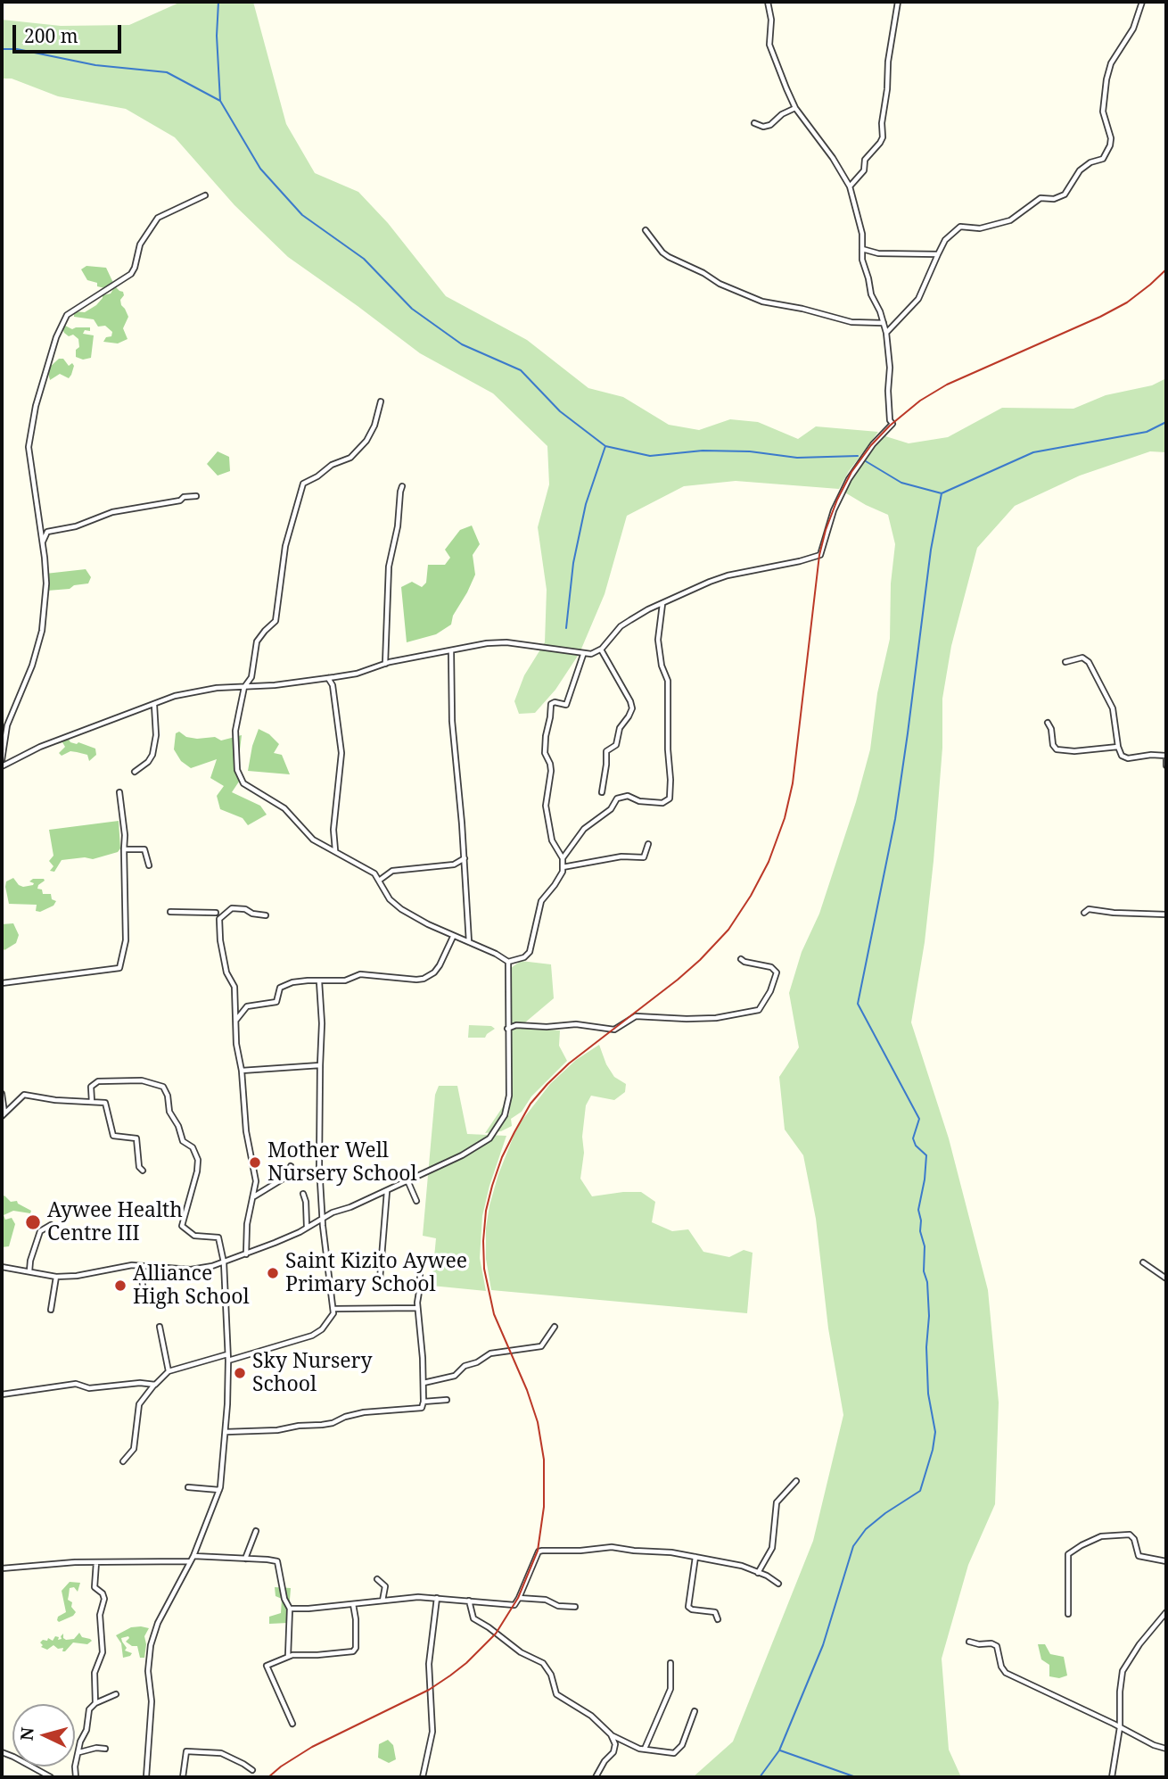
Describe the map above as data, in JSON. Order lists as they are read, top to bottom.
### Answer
{
  "places": [
    "Mother Well Nursery School",
    "Aywee Health Centre III",
    "Saint Kizito Aywee Primary School",
    "Alliance High School",
    "Sky Nursery School"
  ],
  "scale_bar": "200 m",
  "north": "left"
}
